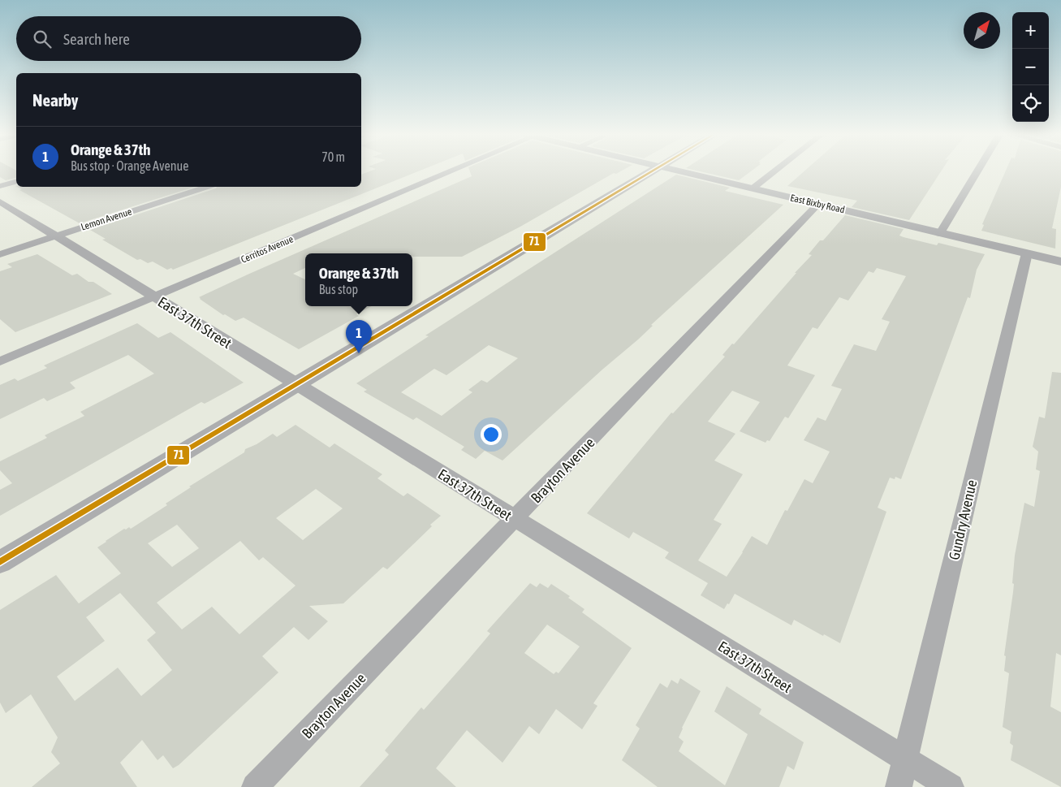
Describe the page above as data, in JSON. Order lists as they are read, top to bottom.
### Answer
{
  "streets": {
    "street": [
      "East Bixby Road",
      "Lemon Avenue",
      "Cerritos Avenue",
      "East 37th Street",
      "Brayton Avenue",
      "Gundry Avenue"
    ]
  },
  "crossings": [
    ["East Bixby Road", "Brayton Avenue"],
    ["East Bixby Road", "Gundry Avenue"],
    ["Lemon Avenue", "East 37th Street"],
    ["Cerritos Avenue", "East 37th Street"],
    ["East 37th Street", "Brayton Avenue"],
    ["East 37th Street", "Gundry Avenue"]
  ],
  "lines": ["transit line 71"],
  "north": "top right",
  "page": {
    "map_buttons": ["+", "−"],
    "search": "Search here",
    "heading": "Nearby",
    "list": [
      {
        "mark": "1",
        "name": "Orange & 37th",
        "note": "Bus stop · Orange Avenue",
        "value": "70 m"
      }
    ],
    "popup": ["Orange & 37th", "Bus stop"],
    "pins": "1"
  }
}
